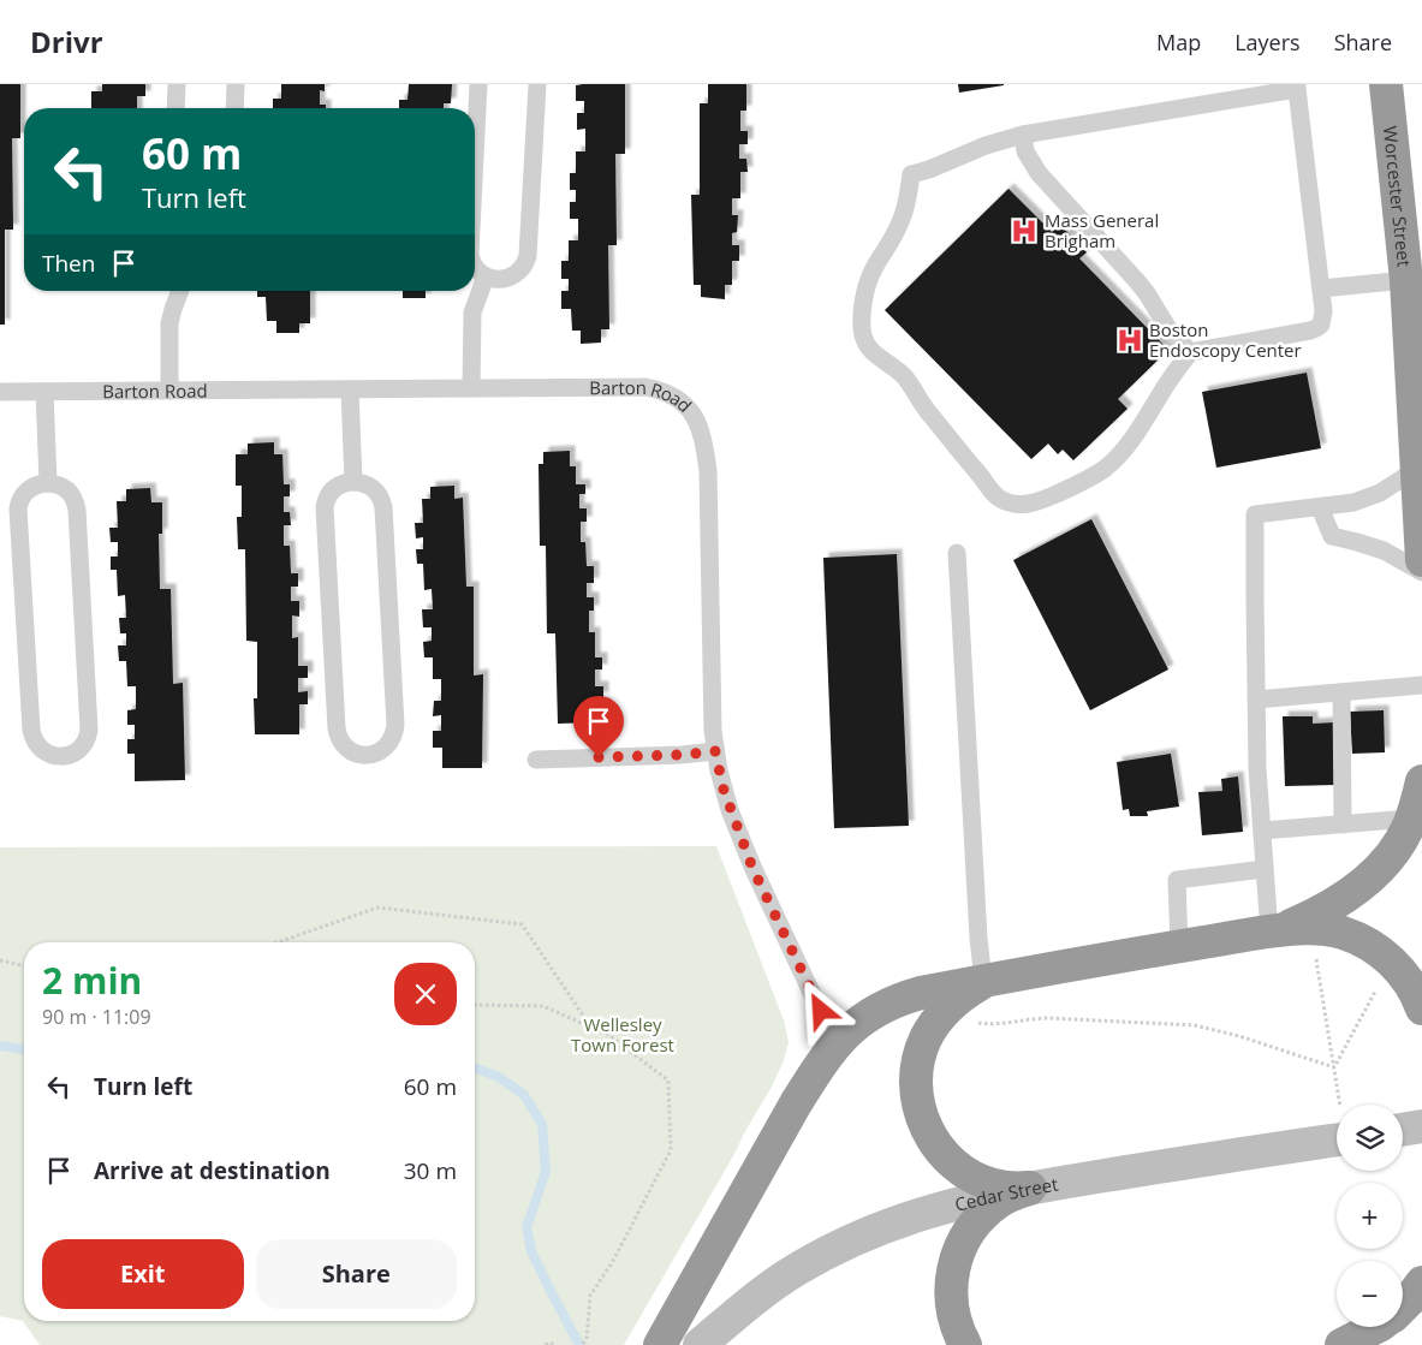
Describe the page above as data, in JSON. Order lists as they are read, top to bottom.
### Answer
{
  "streets": {
    "highway": ["Worcester Street"],
    "main road": ["Cedar Street"],
    "lane": ["Barton Road"]
  },
  "parks": ["Wellesley Town Forest"],
  "places": {
    "hospital": ["Mass General Brigham", "Boston Endoscopy Center"]
  },
  "page": {
    "header": "Drivr",
    "nav": ["Map", "Layers", "Share"],
    "turn": ["60 m", "Turn left"],
    "then": "Then",
    "heading": ["2 min", "90 m · 11:09"],
    "list": [
      {
        "name": "Turn left",
        "value": "60 m"
      },
      {
        "name": "Arrive at destination",
        "value": "30 m"
      }
    ],
    "map_buttons": ["+", "−"],
    "buttons": ["Exit", "Share"]
  }
}
